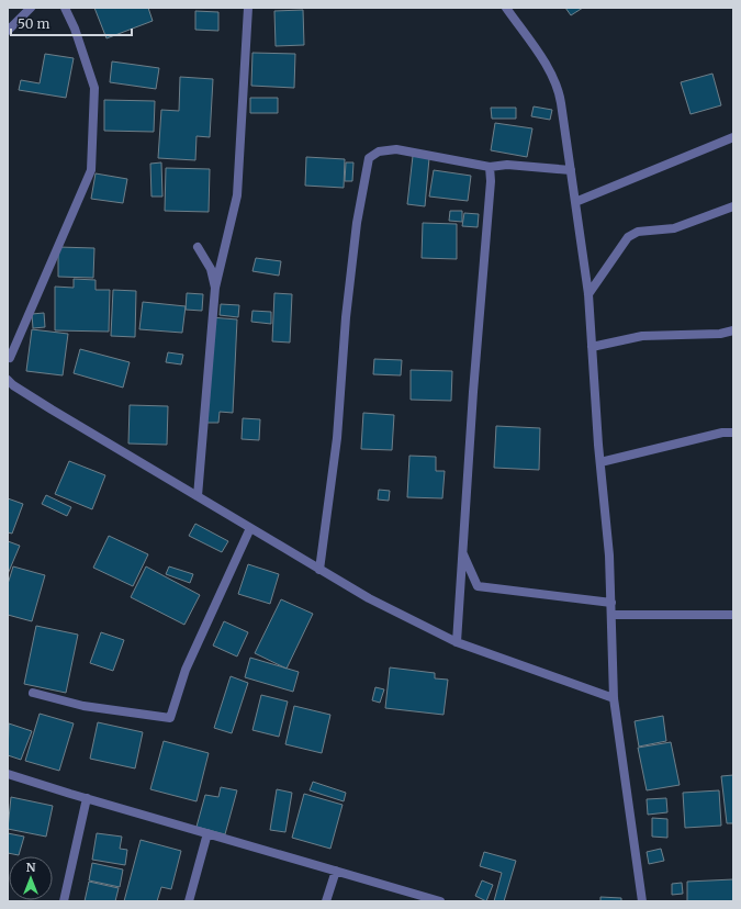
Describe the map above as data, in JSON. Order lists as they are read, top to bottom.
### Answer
{
  "scale_bar": "50 m",
  "north": "top"
}
